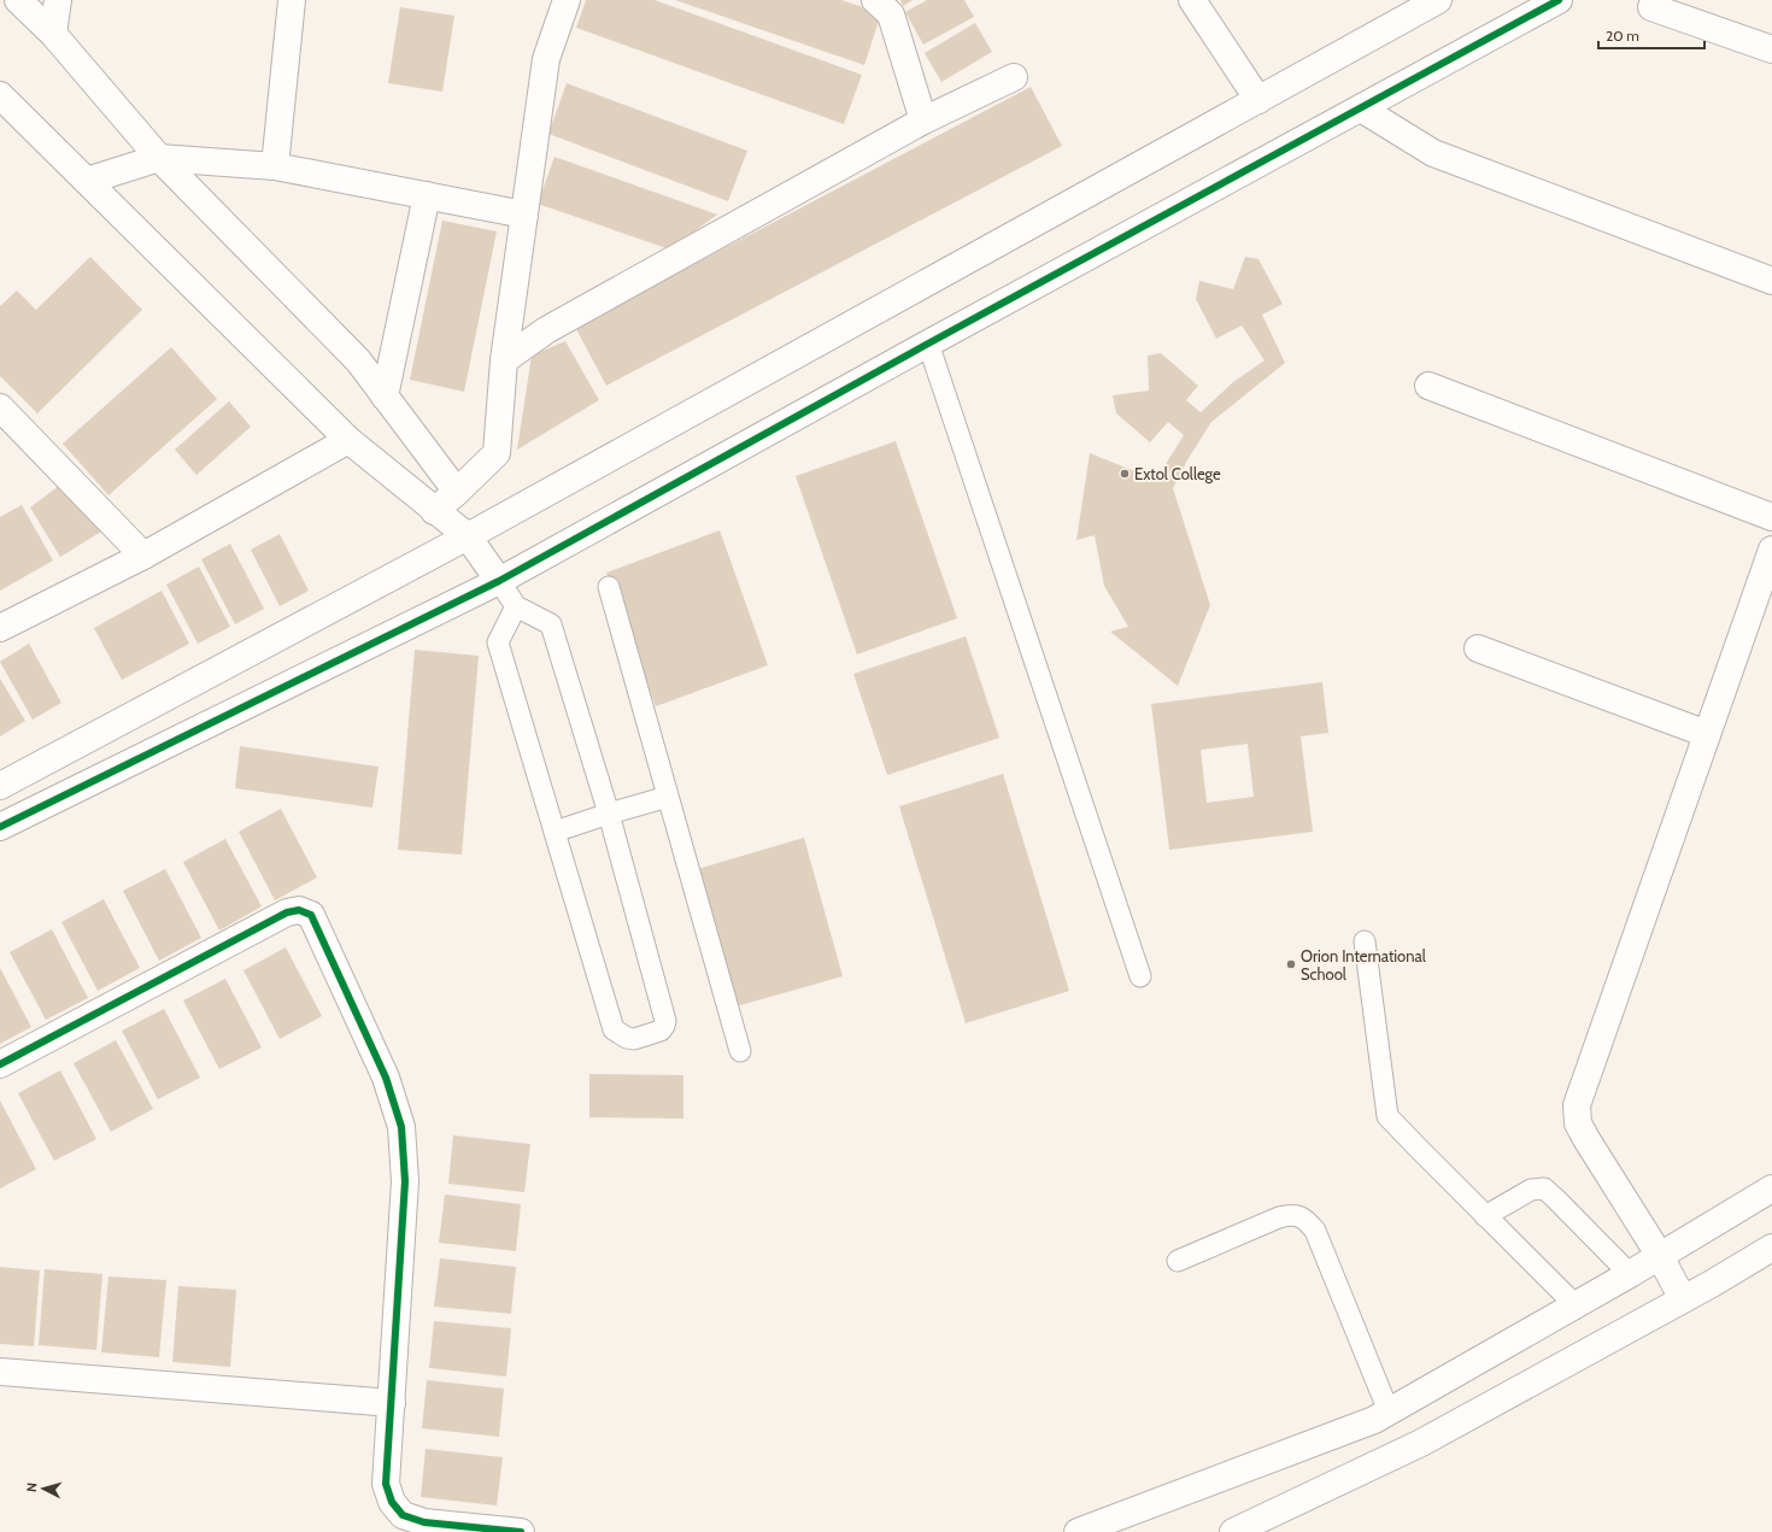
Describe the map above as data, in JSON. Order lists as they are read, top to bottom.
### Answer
{
  "places": ["Extol College", "Orion International School"],
  "scale_bar": "20 m",
  "north": "left"
}
